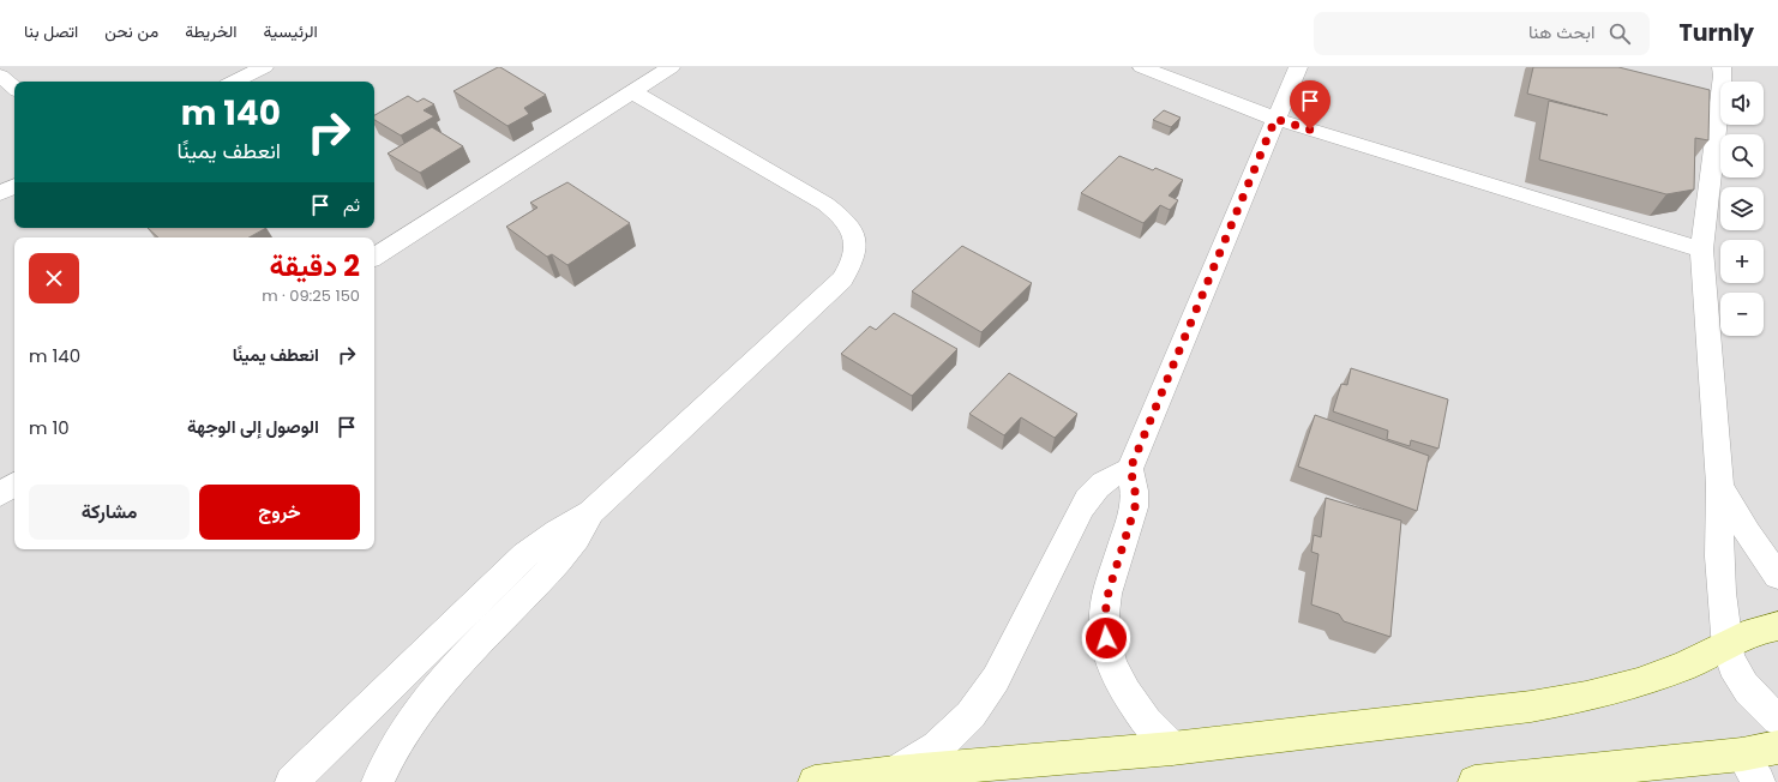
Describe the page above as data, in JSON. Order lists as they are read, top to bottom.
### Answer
{
  "page": {
    "header": "Turnly",
    "search": "ابحث هنا",
    "nav": [
      "الرئيسية",
      "الخريطة",
      "من نحن",
      "اتصل بنا"
    ],
    "map_buttons": ["+", "−"],
    "turn": ["140 m", "انعطف يمينًا"],
    "then": "ثم",
    "heading": ["2 دقيقة", "150 m · 09:25"],
    "list": [
      {
        "name": "انعطف يمينًا",
        "value": "140 m"
      },
      {
        "name": "الوصول إلى الوجهة",
        "value": "10 m"
      }
    ],
    "buttons": ["خروج", "مشاركة"]
  }
}
